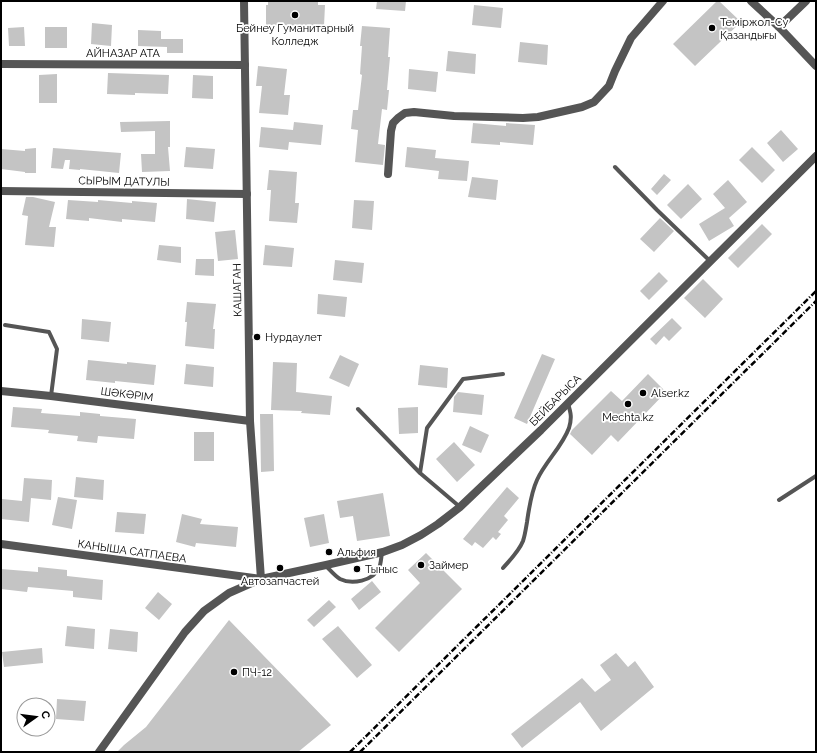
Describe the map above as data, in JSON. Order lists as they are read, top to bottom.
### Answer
{
  "streets": {
    "street": [
      "АЙНАЗАР АТА",
      "СЫРЫМ ДАТУЛЫ",
      "КАШАГАН",
      "ШӘКӘРІМ",
      "БЕЙБАРЫСА",
      "КАНЫША САТПАЕВА"
    ]
  },
  "crossings": [
    ["АЙНАЗАР АТА", "КАШАГАН"],
    ["СЫРЫМ ДАТУЛЫ", "КАШАГАН"],
    ["КАШАГАН", "ШӘКӘРІМ"],
    ["КАШАГАН", "БЕЙБАРЫСА"],
    ["КАШАГАН", "КАНЫША САТПАЕВА"],
    ["БЕЙБАРЫСА", "КАНЫША САТПАЕВА"]
  ],
  "places": [
    "Бейнеу Гуманитарный Колледж",
    "Теміржол-Су Қазандығы",
    "Нурдаулет",
    "Alser.kz",
    "Mechta.kz",
    "Альфия",
    "Займер",
    "Автозапчастей",
    "Тыныс",
    "ПЧ-12"
  ],
  "north": "right"
}
